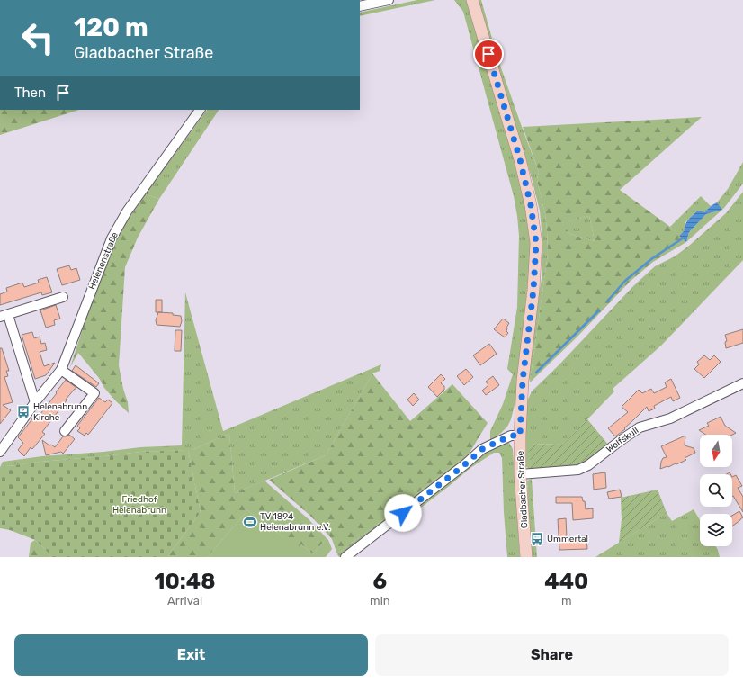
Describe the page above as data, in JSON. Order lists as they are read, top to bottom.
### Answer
{
  "streets": {
    "main road": ["Gladbacher Straße"],
    "street": ["Helenenstraße", "Wolfskull"]
  },
  "crossings": [
    ["Wolfskull", "Gladbacher Straße"]
  ],
  "parks": ["Friedhof Helenabrunn"],
  "places": {
    "bus stop": ["Helenabrunn Kirche", "Ummertal"],
    "sports": ["TV 1894 Helenabrunn e.V."]
  },
  "north": "bottom",
  "page": {
    "turn": ["120 m", "Gladbacher Straße"],
    "then": "Then",
    "eta": [
      "10:48",
      "Arrival",
      "6",
      "min",
      "440",
      "m"
    ],
    "buttons": ["Exit", "Share"]
  }
}
